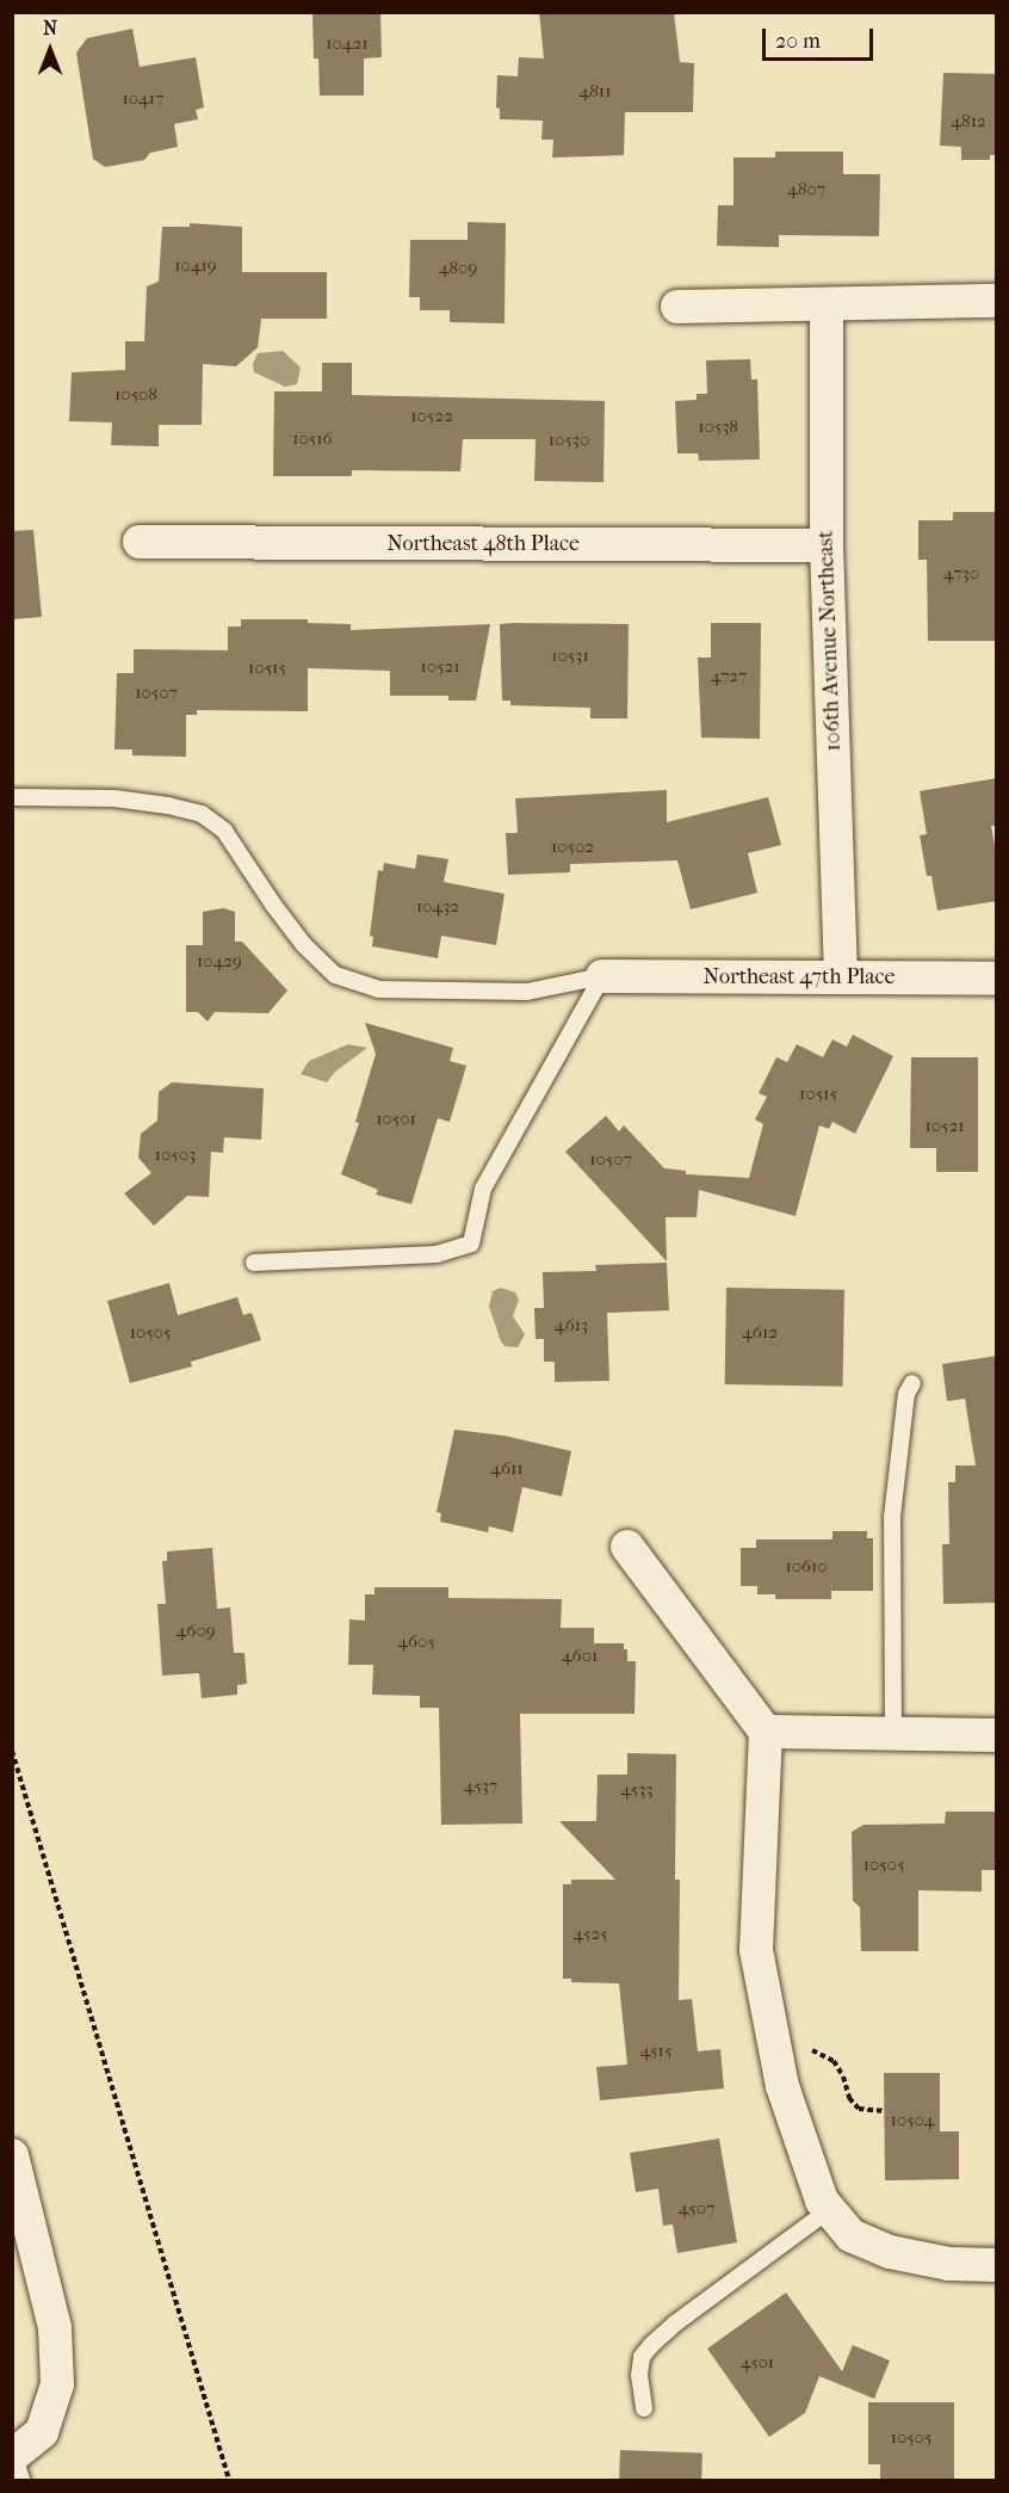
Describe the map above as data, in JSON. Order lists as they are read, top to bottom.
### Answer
{
  "streets": {
    "street": ["Northeast 48th Place", "106th Avenue Northeast", "Northeast 47th Place"]
  },
  "crossings": [
    ["Northeast 48th Place", "106th Avenue Northeast"],
    ["106th Avenue Northeast", "Northeast 47th Place"]
  ],
  "house_numbers": [
    "10421",
    "4811",
    "10417",
    "4812",
    "4807",
    "10419",
    "4809",
    "10508",
    "10522",
    "10538",
    "10516",
    "10530",
    "4730",
    "10531",
    "10521",
    "10515",
    "4727",
    "10507",
    "10502",
    "10432",
    "10429",
    "10515",
    "10501",
    "10521",
    "10503",
    "10507",
    "4613",
    "10505",
    "4612",
    "4611",
    "10610",
    "4609",
    "4605",
    "4601",
    "4537",
    "4533",
    "10505",
    "4525",
    "4515",
    "10504",
    "4507",
    "4501",
    "10505"
  ],
  "scale_bar": "20 m",
  "north": "top"
}
